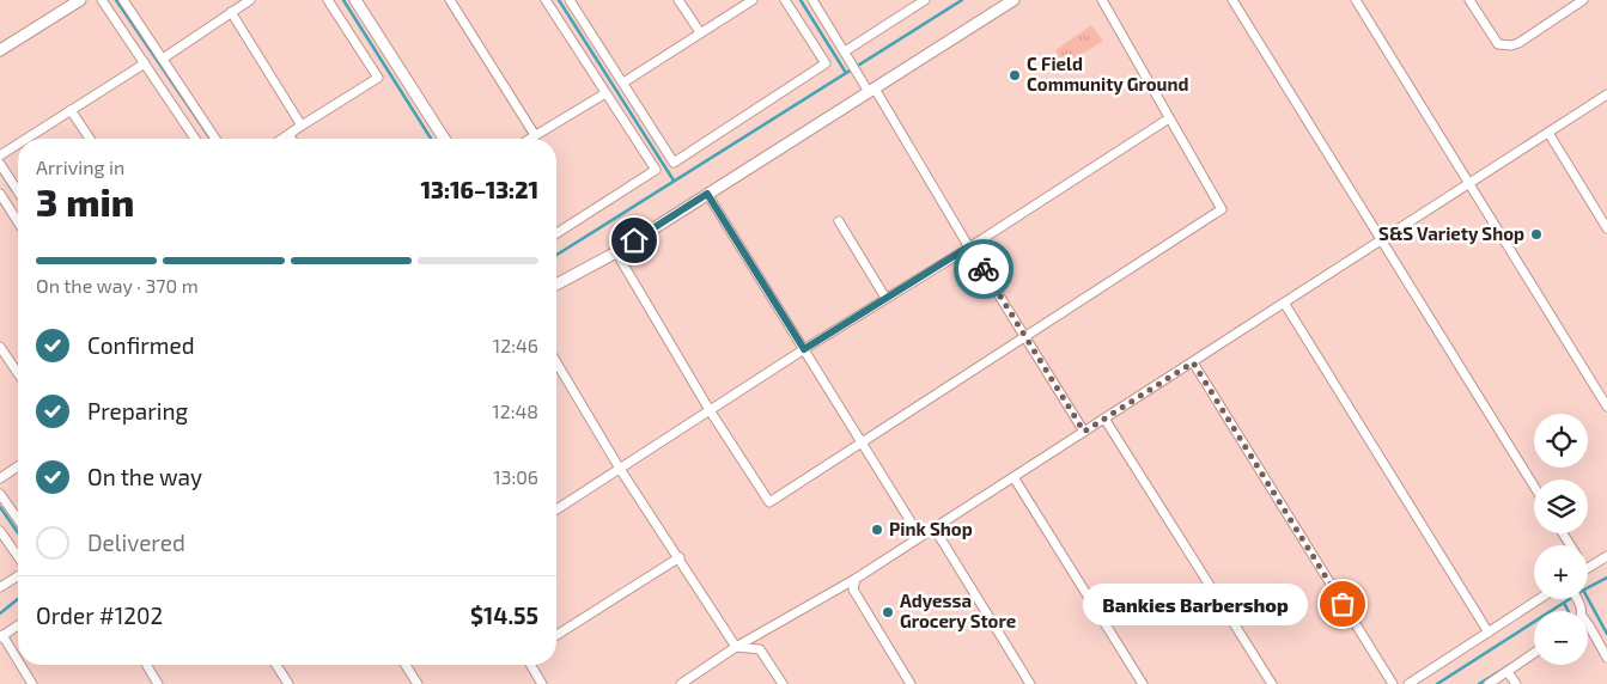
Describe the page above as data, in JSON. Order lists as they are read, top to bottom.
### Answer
{
  "places": [
    "C Field Community Ground",
    "S&S Variety Shop",
    "Pink Shop",
    "Bankies Barbershop",
    "Adyessa Grocery Store"
  ],
  "page": {
    "heading": ["3 min", "Arriving in", "13:16–13:21"],
    "panel": ["Order #1202", "$14.55"],
    "bar": "On the way · 370 m",
    "list": [
      ["Confirmed", "12:46"],
      ["Preparing", "12:48"],
      ["On the way", "13:06"],
      "Delivered"
    ],
    "map_buttons": ["+", "−"],
    "bubble": "Bankies Barbershop"
  }
}
